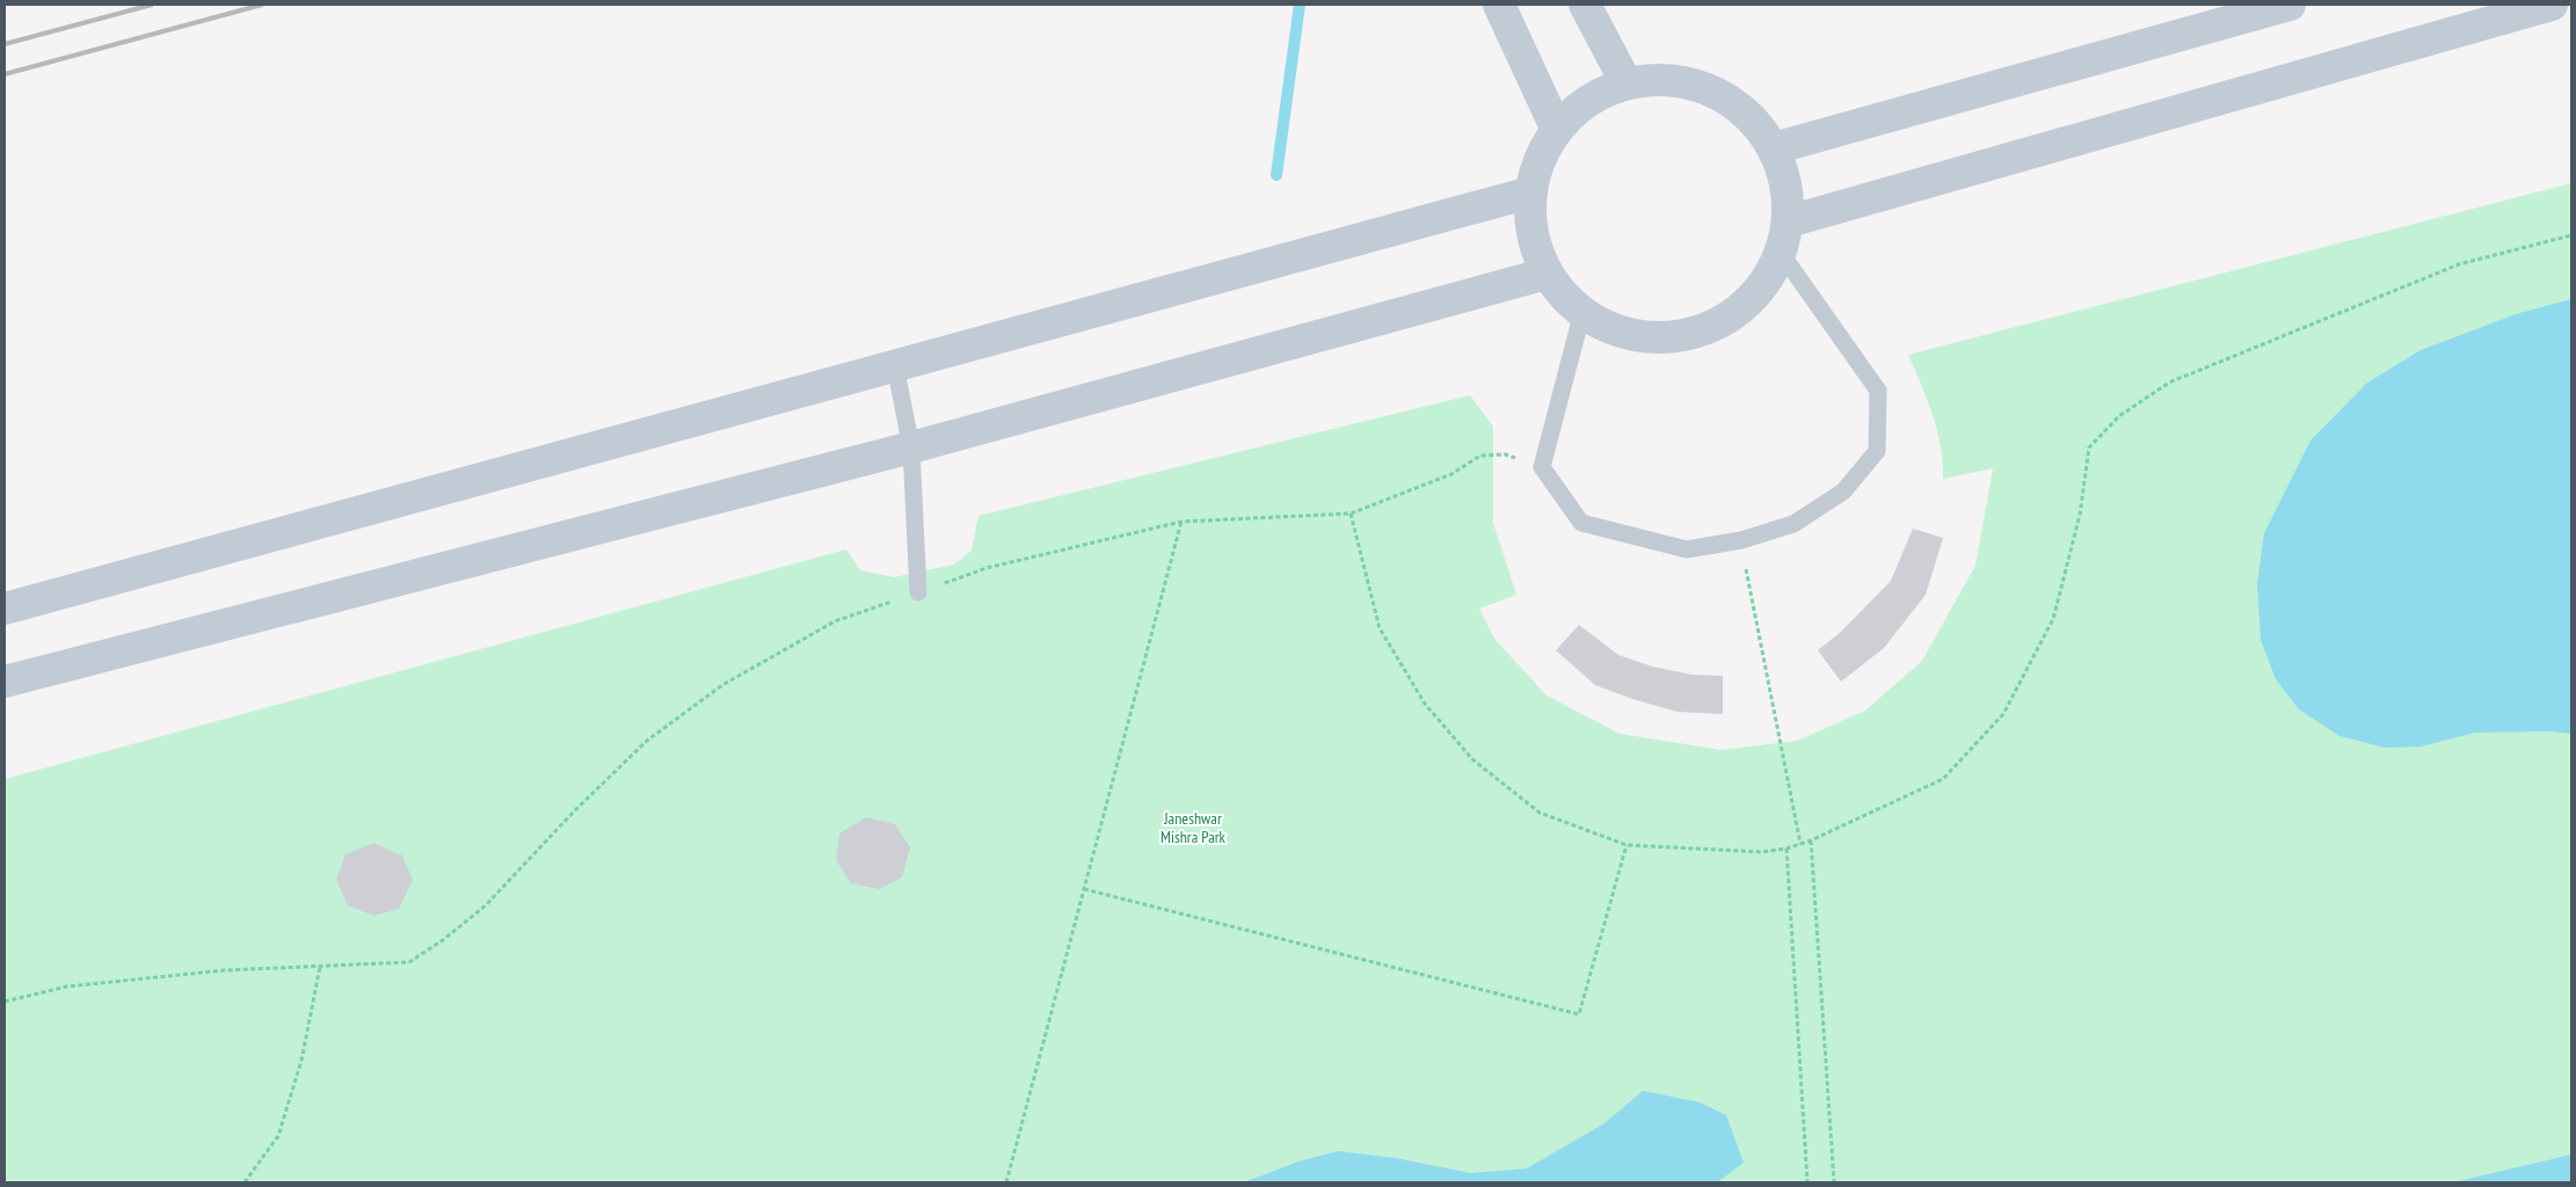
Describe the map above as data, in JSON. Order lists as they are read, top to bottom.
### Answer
{
  "parks": ["Janeshwar Mishra Park"]
}
